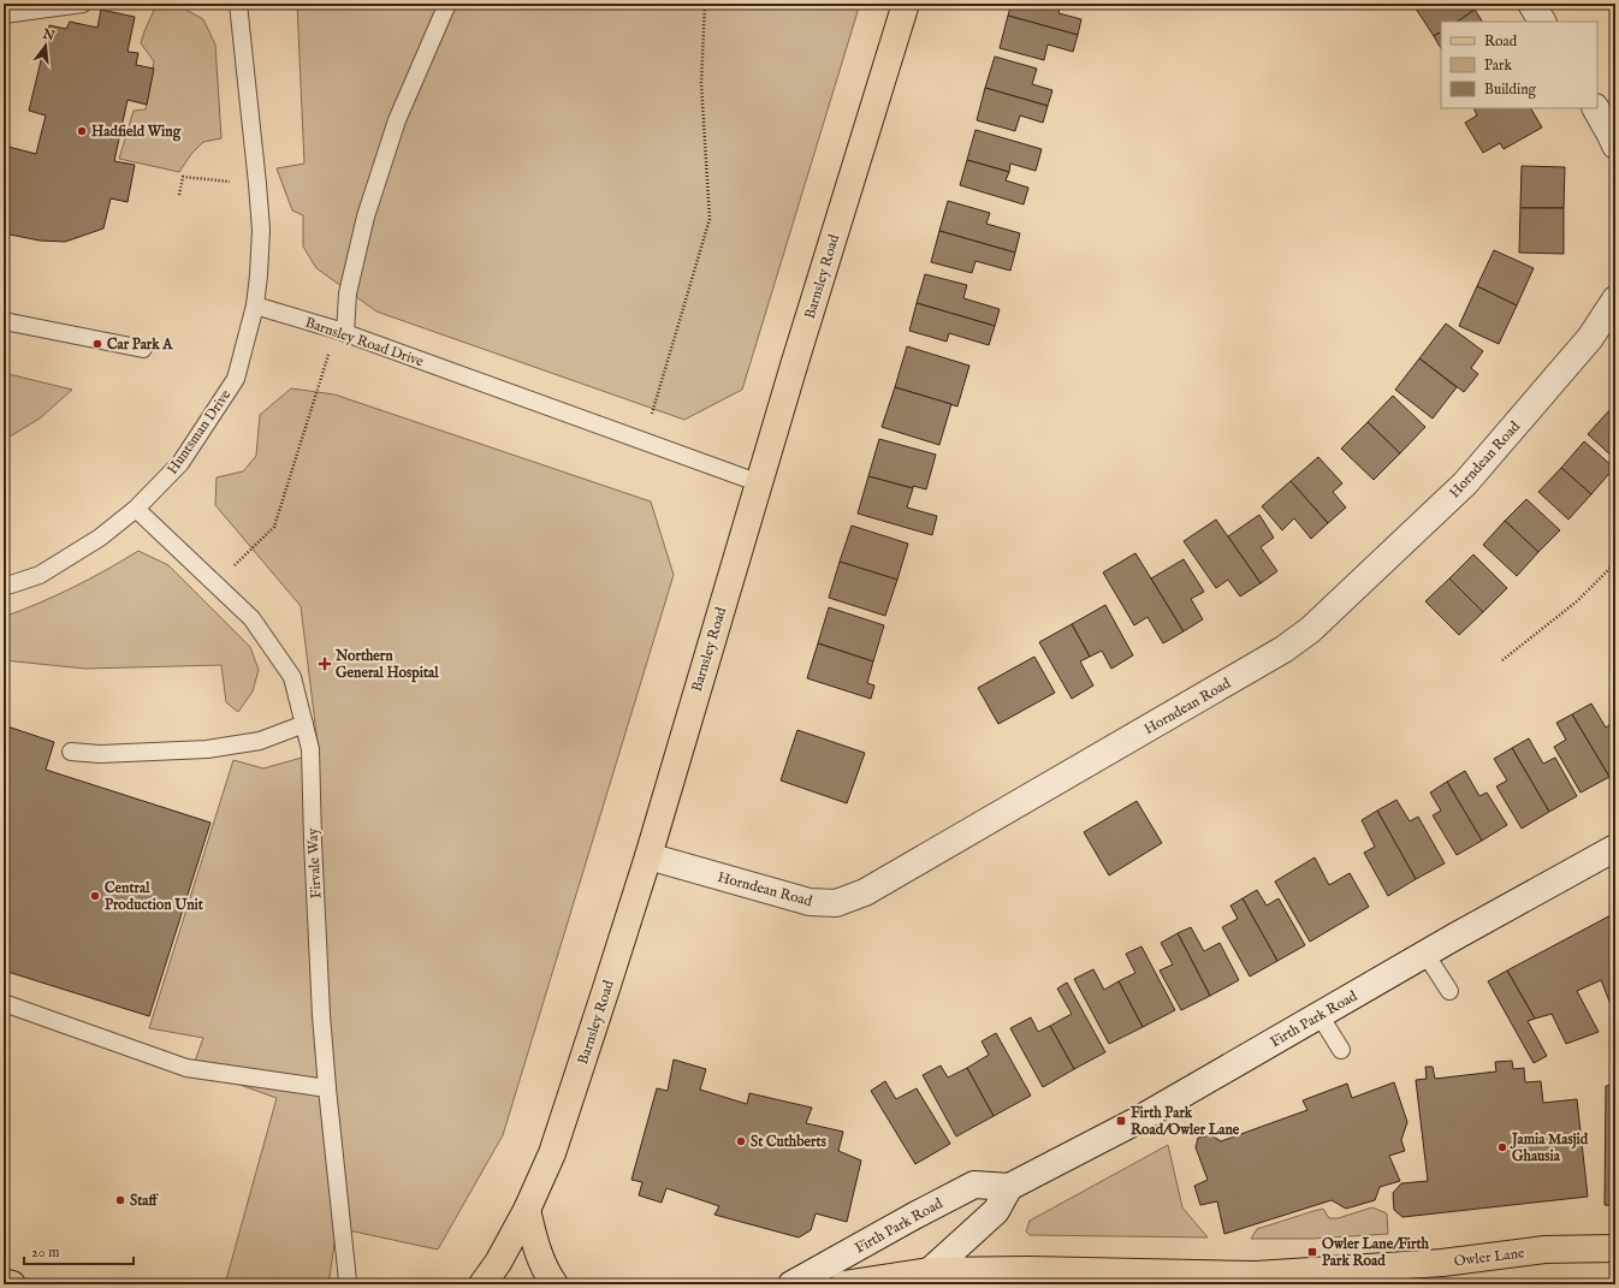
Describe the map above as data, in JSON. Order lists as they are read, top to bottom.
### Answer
{
  "streets": {
    "main road": ["Barnsley Road", "Owler Lane"],
    "street": ["Horndean Road", "Firth Park Road"],
    "lane": ["Barnsley Road Drive", "Huntsman Drive", "Firvale Way"]
  },
  "crossings": [
    ["Barnsley Road", "Barnsley Road Drive"],
    ["Barnsley Road", "Horndean Road"],
    ["Barnsley Road Drive", "Huntsman Drive"],
    ["Huntsman Drive", "Firvale Way"]
  ],
  "places": {
    "other": [
      "Hadfield Wing",
      "Car Park A",
      "Central Production Unit",
      "St Cuthberts",
      "Jamia Masjid Ghausia",
      "Staff"
    ],
    "health": ["Northern General Hospital"],
    "transit": ["Firth Park Road/Owler Lane", "Owler Lane/Firth Park Road"]
  },
  "legend": ["Road", "Park", "Building"],
  "scale_bar": "20 m",
  "north": "top"
}
